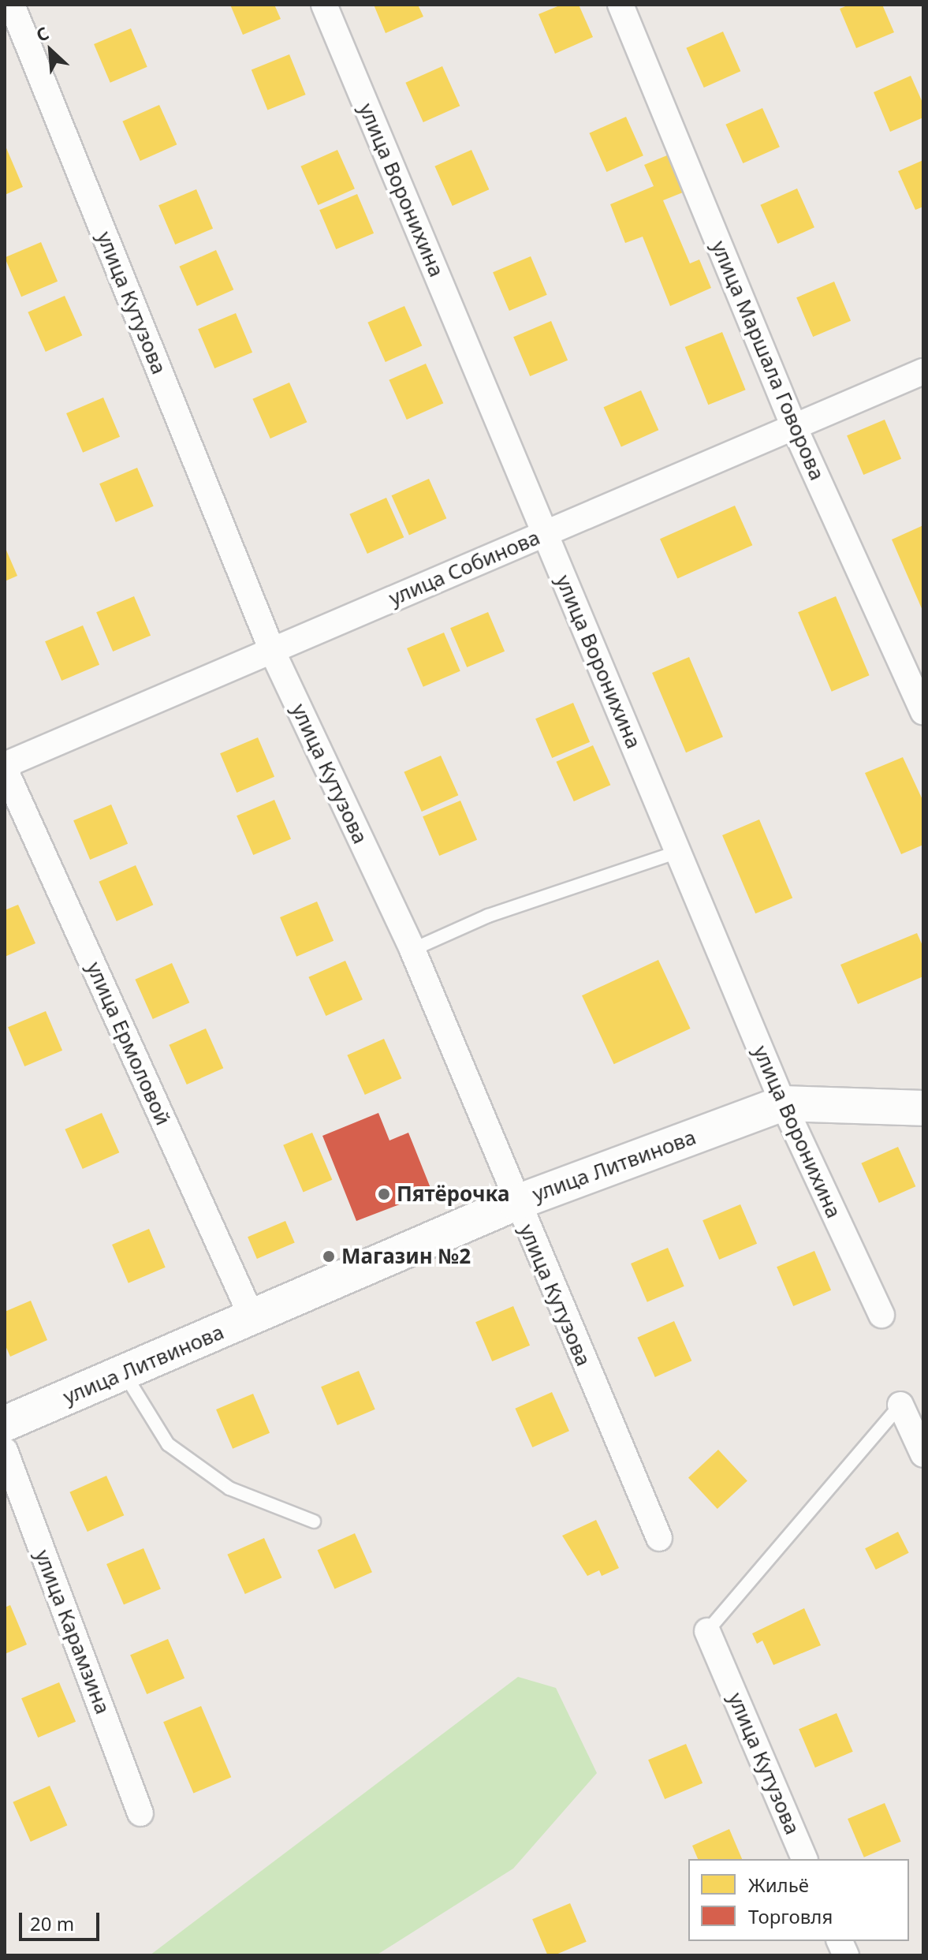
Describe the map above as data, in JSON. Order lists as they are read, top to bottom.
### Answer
{
  "streets": {
    "street": [
      "улица Воронихина",
      "улица Кутузова",
      "улица Маршала Говорова",
      "улица Собинова",
      "улица Ермоловой",
      "улица Литвинова",
      "улица Карамзина"
    ]
  },
  "crossings": [
    ["улица Воронихина", "улица Собинова"],
    ["улица Воронихина", "улица Литвинова"],
    ["улица Кутузова", "улица Собинова"],
    ["улица Кутузова", "улица Литвинова"],
    ["улица Маршала Говорова", "улица Собинова"],
    ["улица Собинова", "улица Ермоловой"],
    ["улица Ермоловой", "улица Литвинова"]
  ],
  "places": ["Пятёрочка", "Магазин №2"],
  "legend": ["Жильё", "Торговля"],
  "scale_bar": "20 m",
  "north": "top left"
}
